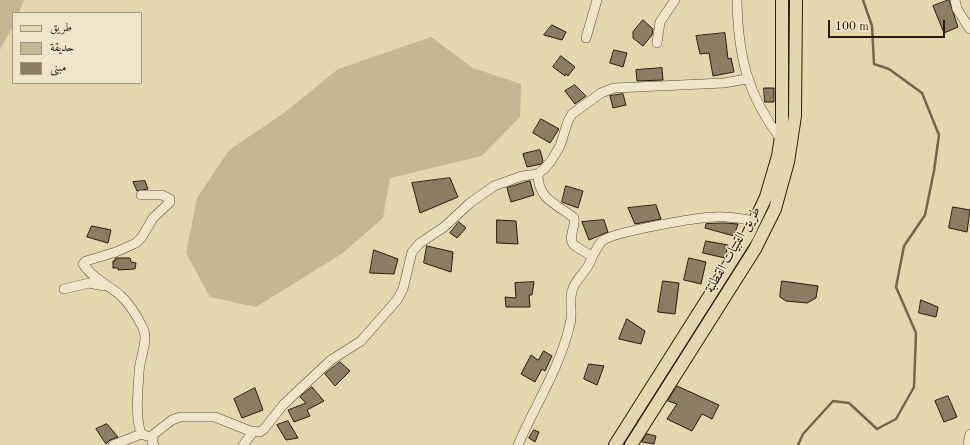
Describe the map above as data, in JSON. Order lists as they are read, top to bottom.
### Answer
{
  "streets": {
    "main road": ["طريق القبيات القطلبة"]
  },
  "legend": ["طريق", "حديقة", "مبنى"],
  "scale_bar": "100 m"
}
